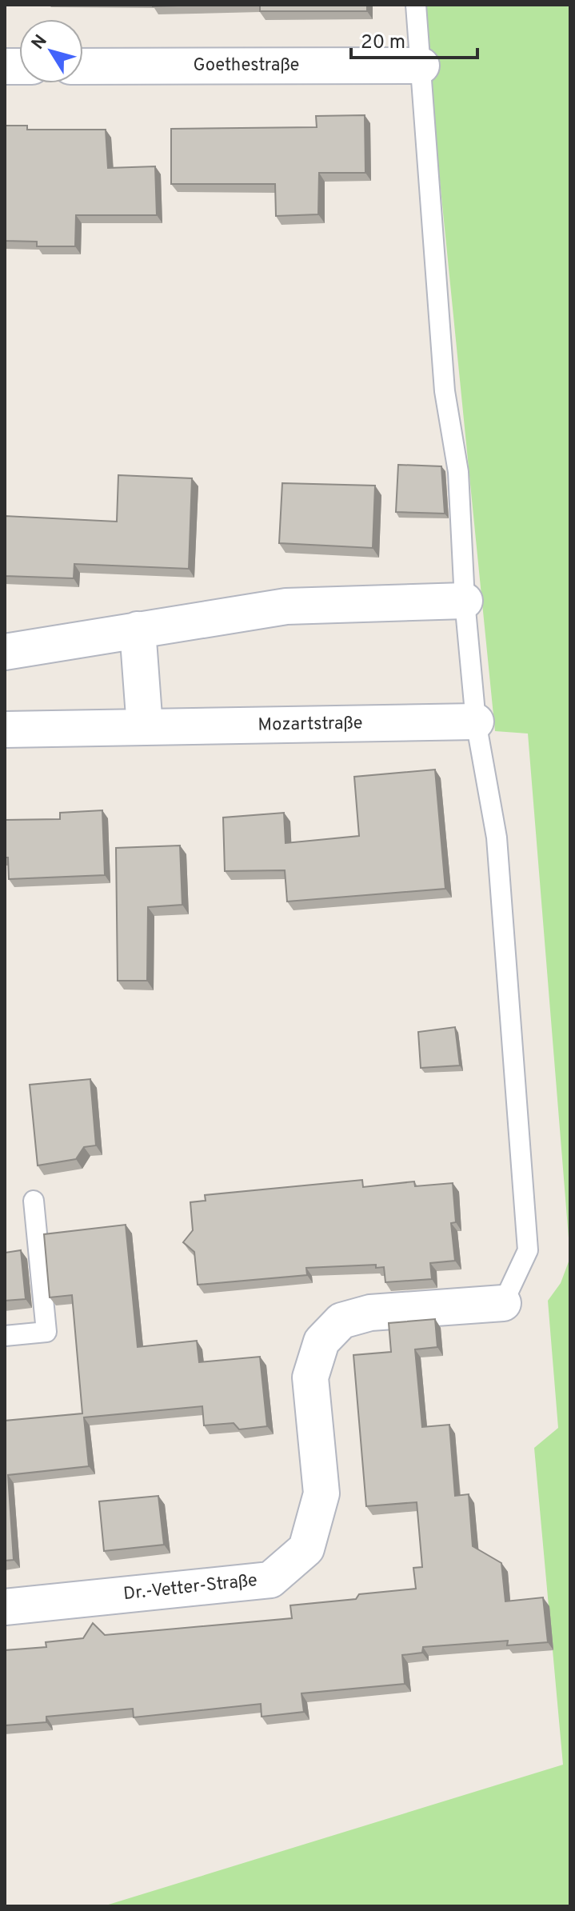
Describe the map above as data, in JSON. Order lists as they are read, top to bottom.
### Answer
{
  "streets": {
    "street": ["Goethestraße", "Mozartstraße", "Dr.-Vetter-Straße"]
  },
  "scale_bar": "20 m",
  "north": "top left"
}
